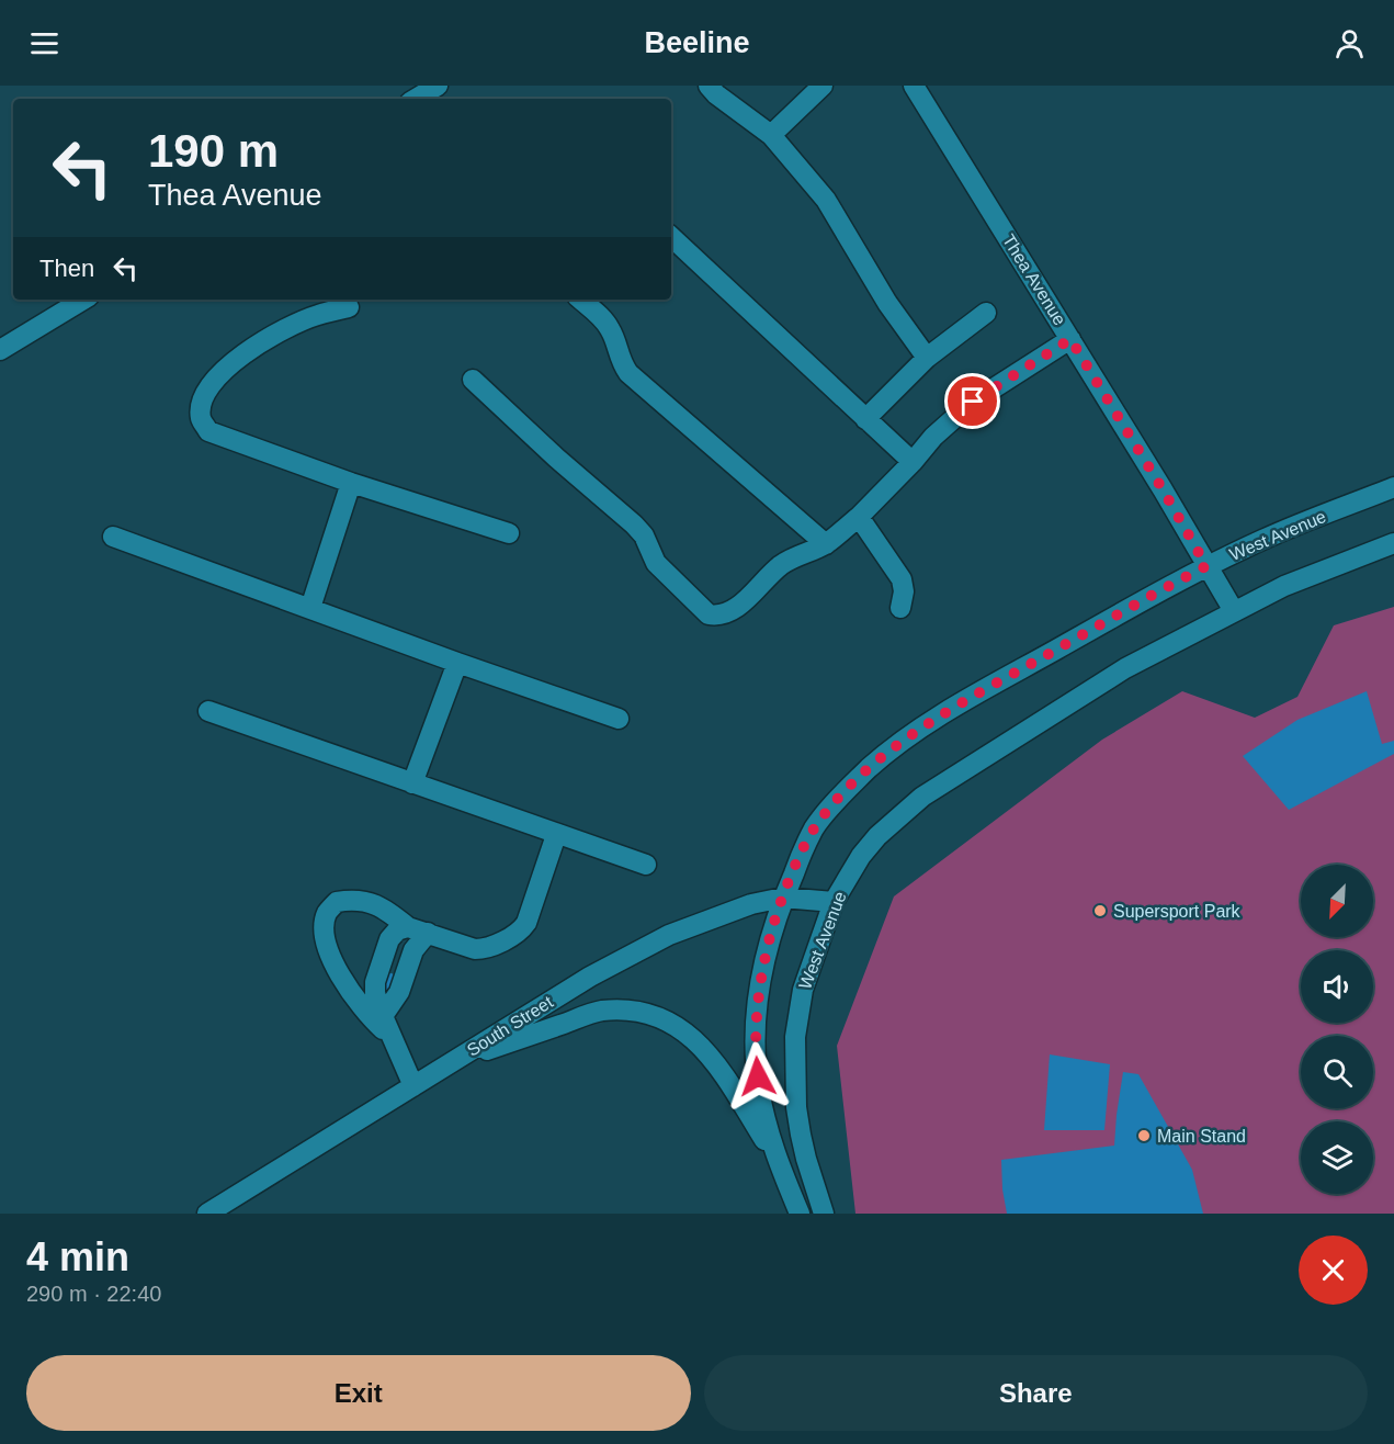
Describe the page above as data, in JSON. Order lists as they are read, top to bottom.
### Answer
{
  "streets": {
    "street": ["Thea Avenue", "West Avenue", "South Street"]
  },
  "crossings": [
    ["Thea Avenue", "West Avenue"],
    ["West Avenue", "South Street"]
  ],
  "places": ["Supersport Park", "Main Stand"],
  "north": "bottom left",
  "page": {
    "header": "Beeline",
    "turn": ["190 m", "Thea Avenue"],
    "then": "Then",
    "heading": ["4 min", "290 m · 22:40"],
    "buttons": ["Exit", "Share"]
  }
}
